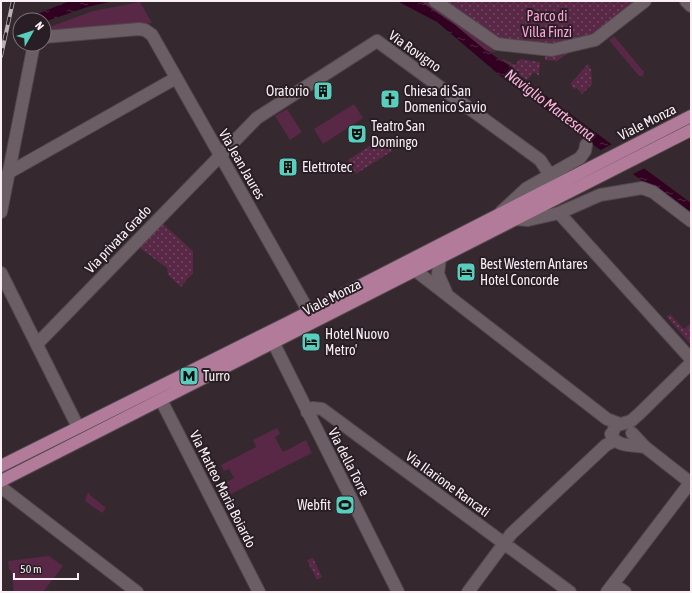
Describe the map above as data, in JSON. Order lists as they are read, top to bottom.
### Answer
{
  "streets": {
    "main road": ["Viale Monza"],
    "street": [
      "Via Rovigno",
      "Via Jean Jaures",
      "Via privata Grado",
      "Via della Torre",
      "Via Ilarione Rancati",
      "Via Matteo Maria Boiardo"
    ]
  },
  "crossings": [
    ["Via Rovigno", "Viale Monza"],
    ["Via Rovigno", "Via Jean Jaures"],
    ["Via Rovigno", "Via privata Grado"],
    ["Viale Monza", "Via Jean Jaures"],
    ["Viale Monza", "Via della Torre"],
    ["Viale Monza", "Via Matteo Maria Boiardo"],
    ["Via Jean Jaures", "Via privata Grado"],
    ["Via della Torre", "Via Ilarione Rancati"]
  ],
  "water": ["Naviglio Martesana"],
  "parks": ["Parco di Villa Finzi"],
  "places": {
    "building": ["Oratorio", "Elettrotec"],
    "church": ["Chiesa di San Domenico Savio"],
    "theatre": ["Teatro San Domingo"],
    "hotel": ["Best Western Antares Hotel Concorde", "Hotel Nuovo Metro'"],
    "metro station": ["Turro"],
    "sports": ["Webfit"]
  },
  "scale_bar": "50 m",
  "north": "top right"
}
